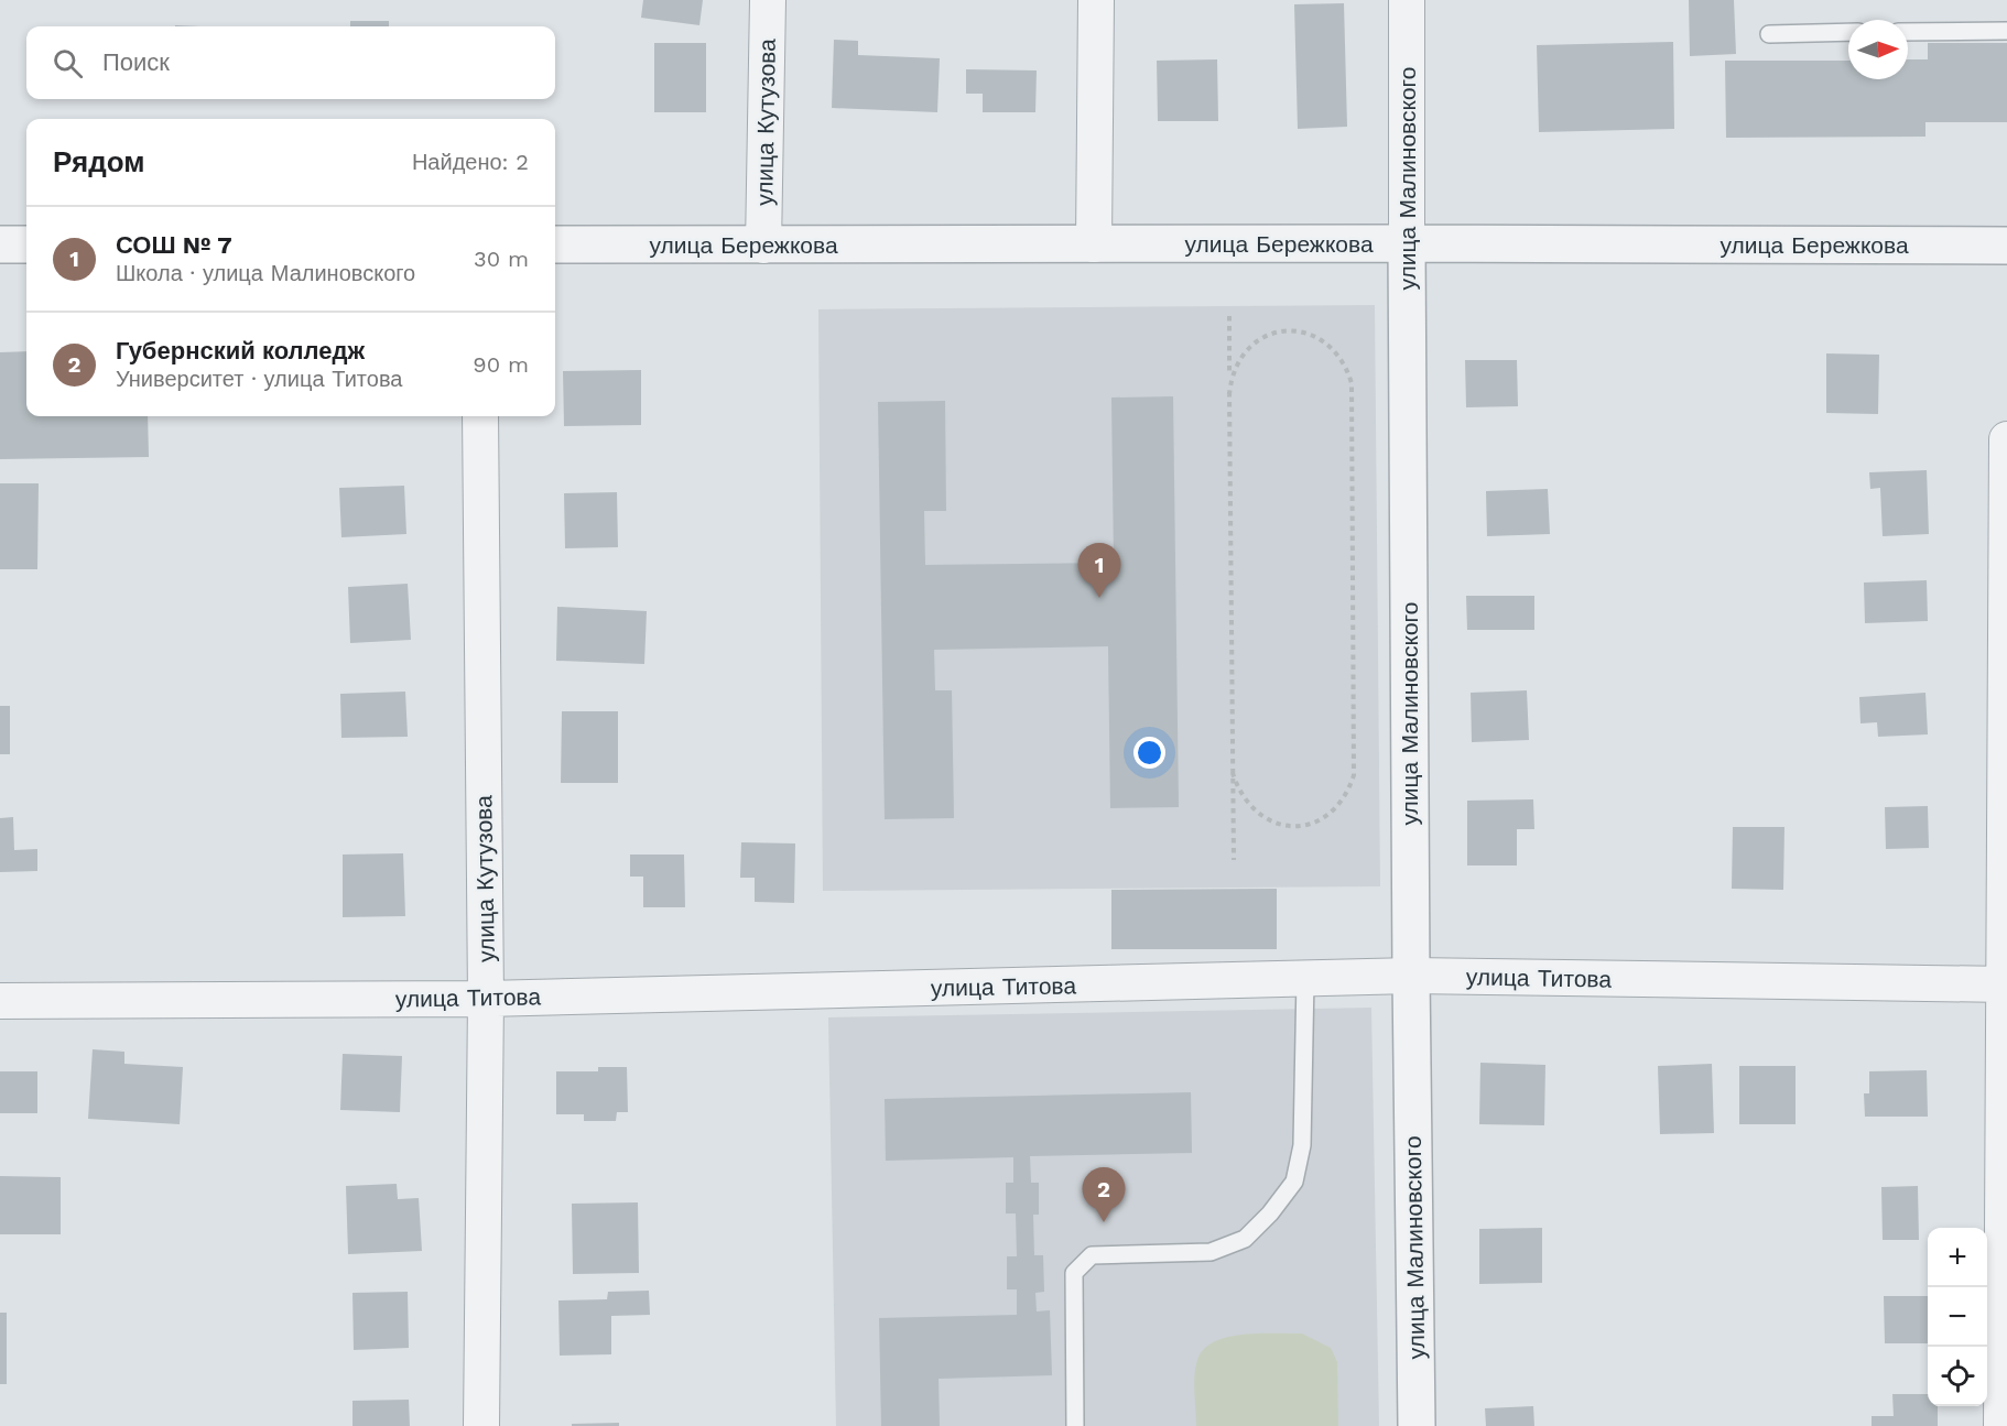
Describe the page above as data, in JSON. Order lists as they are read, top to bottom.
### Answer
{
  "streets": {
    "street": [
      "улица Кутузова",
      "улица Малиновского",
      "улица Бережкова",
      "улица Титова"
    ]
  },
  "crossings": [
    ["улица Кутузова", "улица Бережкова"],
    ["улица Кутузова", "улица Титова"],
    ["улица Малиновского", "улица Бережкова"],
    ["улица Малиновского", "улица Титова"]
  ],
  "north": "right",
  "page": {
    "search": "Поиск",
    "heading": ["Рядом", "Найдено: 2"],
    "list": [
      {
        "mark": "1",
        "name": "СОШ № 7",
        "note": "Школа · улица Малиновского",
        "value": "30 m"
      },
      {
        "mark": "2",
        "name": "Губернский колледж",
        "note": "Университет · улица Титова",
        "value": "90 m"
      }
    ],
    "pins": ["1", "2"],
    "map_buttons": ["+", "−"]
  }
}
